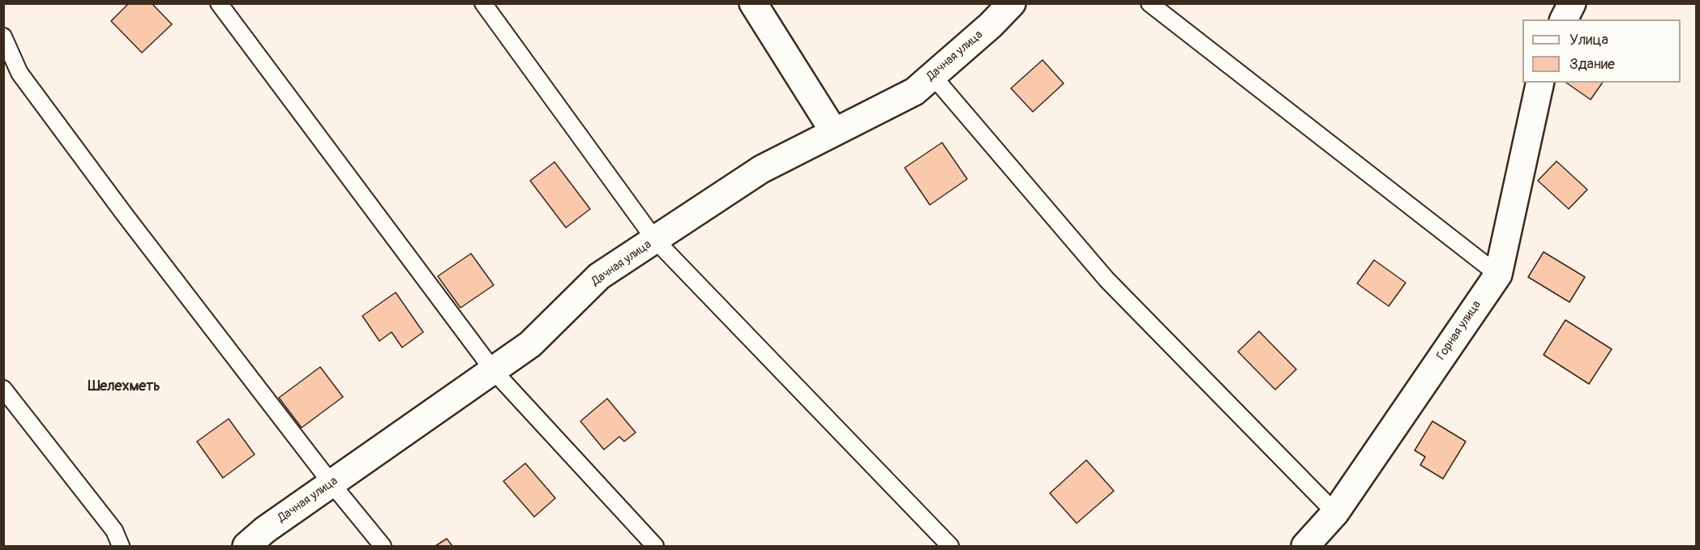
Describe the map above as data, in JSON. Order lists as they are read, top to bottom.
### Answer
{
  "streets": {
    "street": ["Дачная улица", "Горная улица"]
  },
  "districts": ["Шелехметь"],
  "legend": ["Улица", "Здание"]
}
